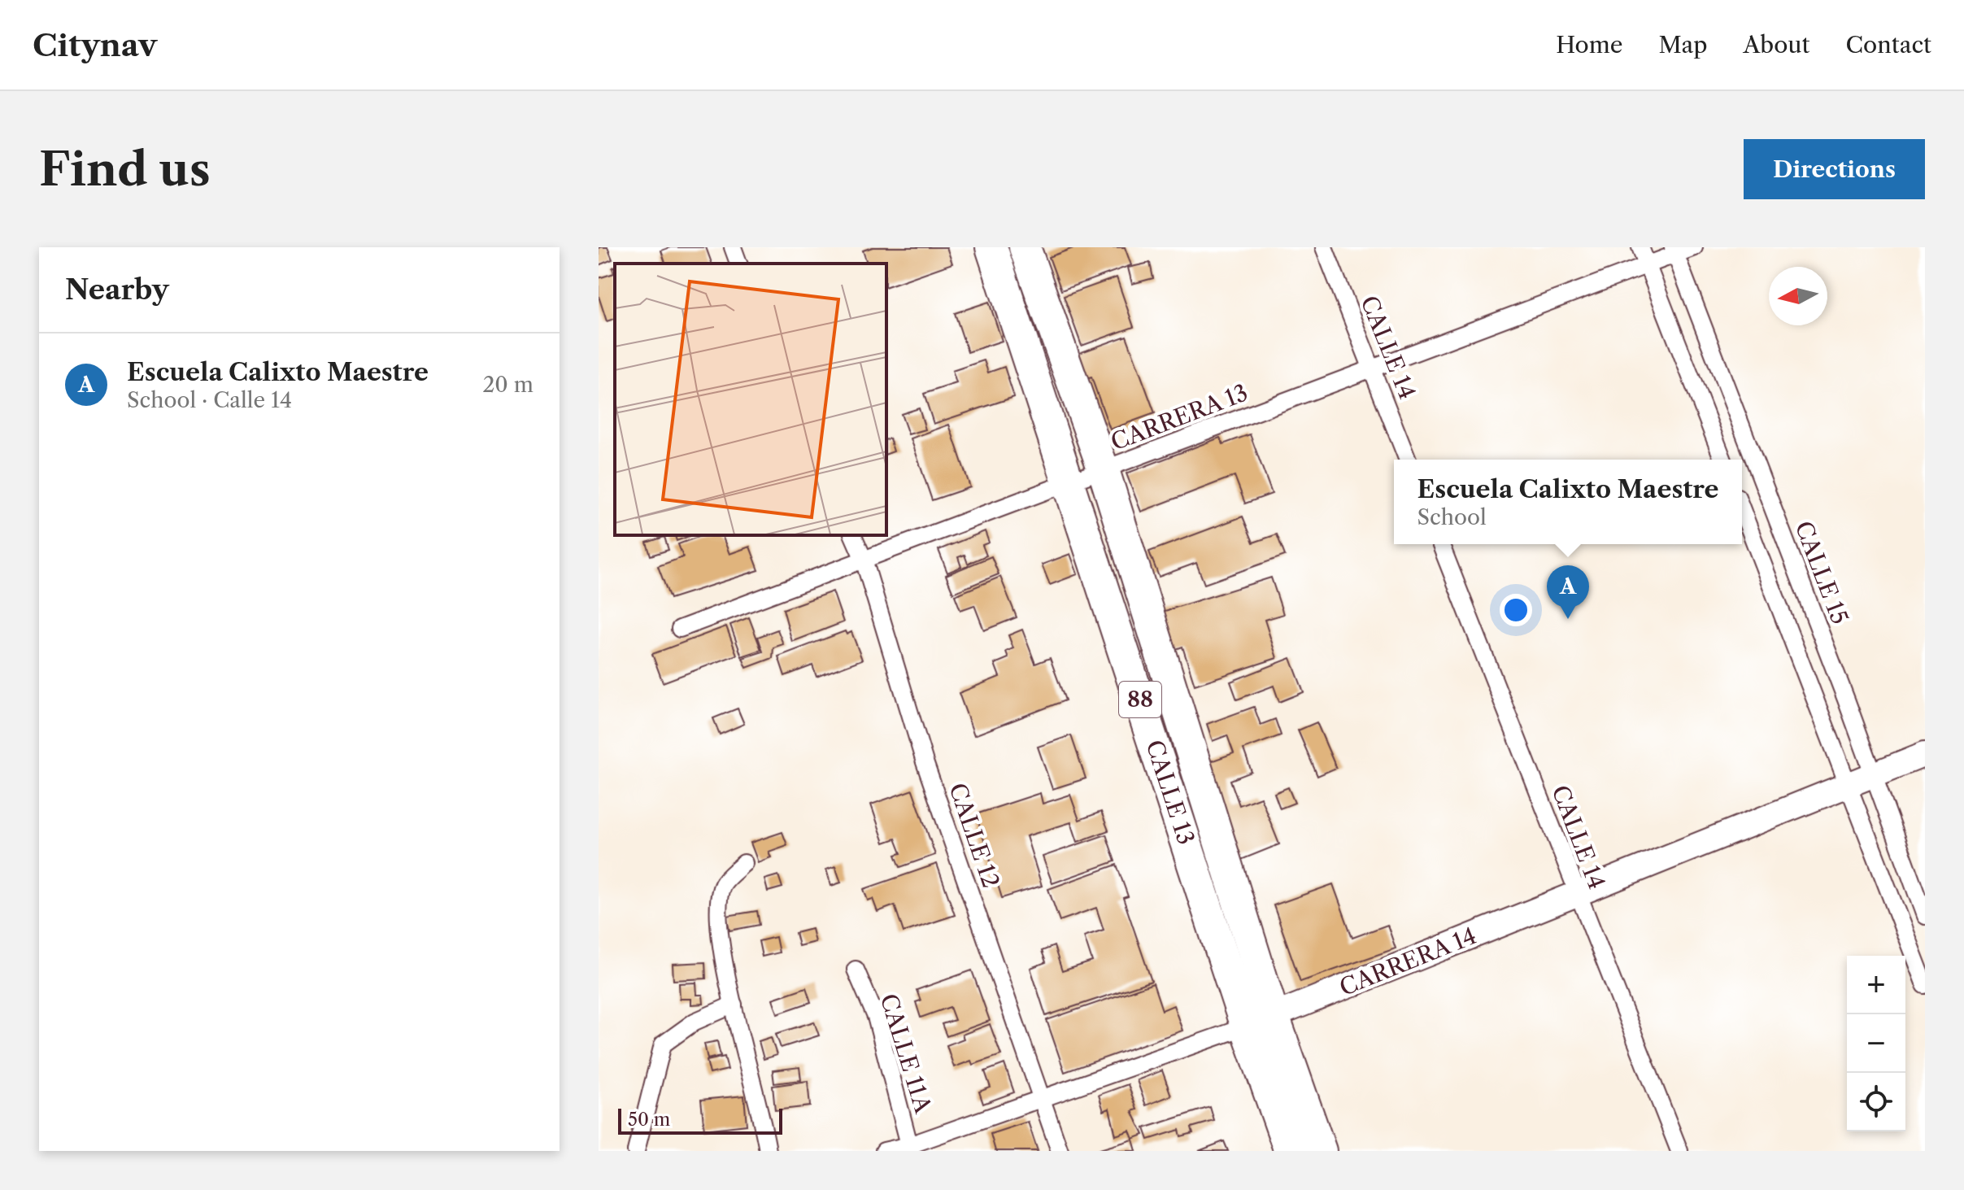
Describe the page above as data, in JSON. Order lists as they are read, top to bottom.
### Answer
{
  "streets": {
    "highway": ["88", "CALLE 13"],
    "street": [
      "CALLE 14",
      "CARRERA 13",
      "CALLE 15",
      "CALLE 12",
      "CARRERA 14",
      "CALLE 11A"
    ]
  },
  "crossings": [
    ["CALLE 14", "CARRERA 13"],
    ["CALLE 14", "CARRERA 14"],
    ["CARRERA 13", "CALLE 15"],
    ["CARRERA 13", "CALLE 13"],
    ["CARRERA 13", "CALLE 12"],
    ["CALLE 15", "CARRERA 14"],
    ["CALLE 13", "CARRERA 14"],
    ["CALLE 12", "CARRERA 14"],
    ["CARRERA 14", "CALLE 11A"]
  ],
  "scale_bar": "50 m",
  "north": "left",
  "page": {
    "header": "Citynav",
    "nav": [
      "Home",
      "Map",
      "About",
      "Contact"
    ],
    "buttons": "Directions",
    "title": "Find us",
    "heading": "Nearby",
    "list": [
      {
        "mark": "A",
        "name": "Escuela Calixto Maestre",
        "note": "School · Calle 14",
        "value": "20 m"
      }
    ],
    "popup": ["Escuela Calixto Maestre", "School"],
    "pins": "A",
    "map_buttons": ["+", "−"],
    "scale": "50 m"
  }
}
